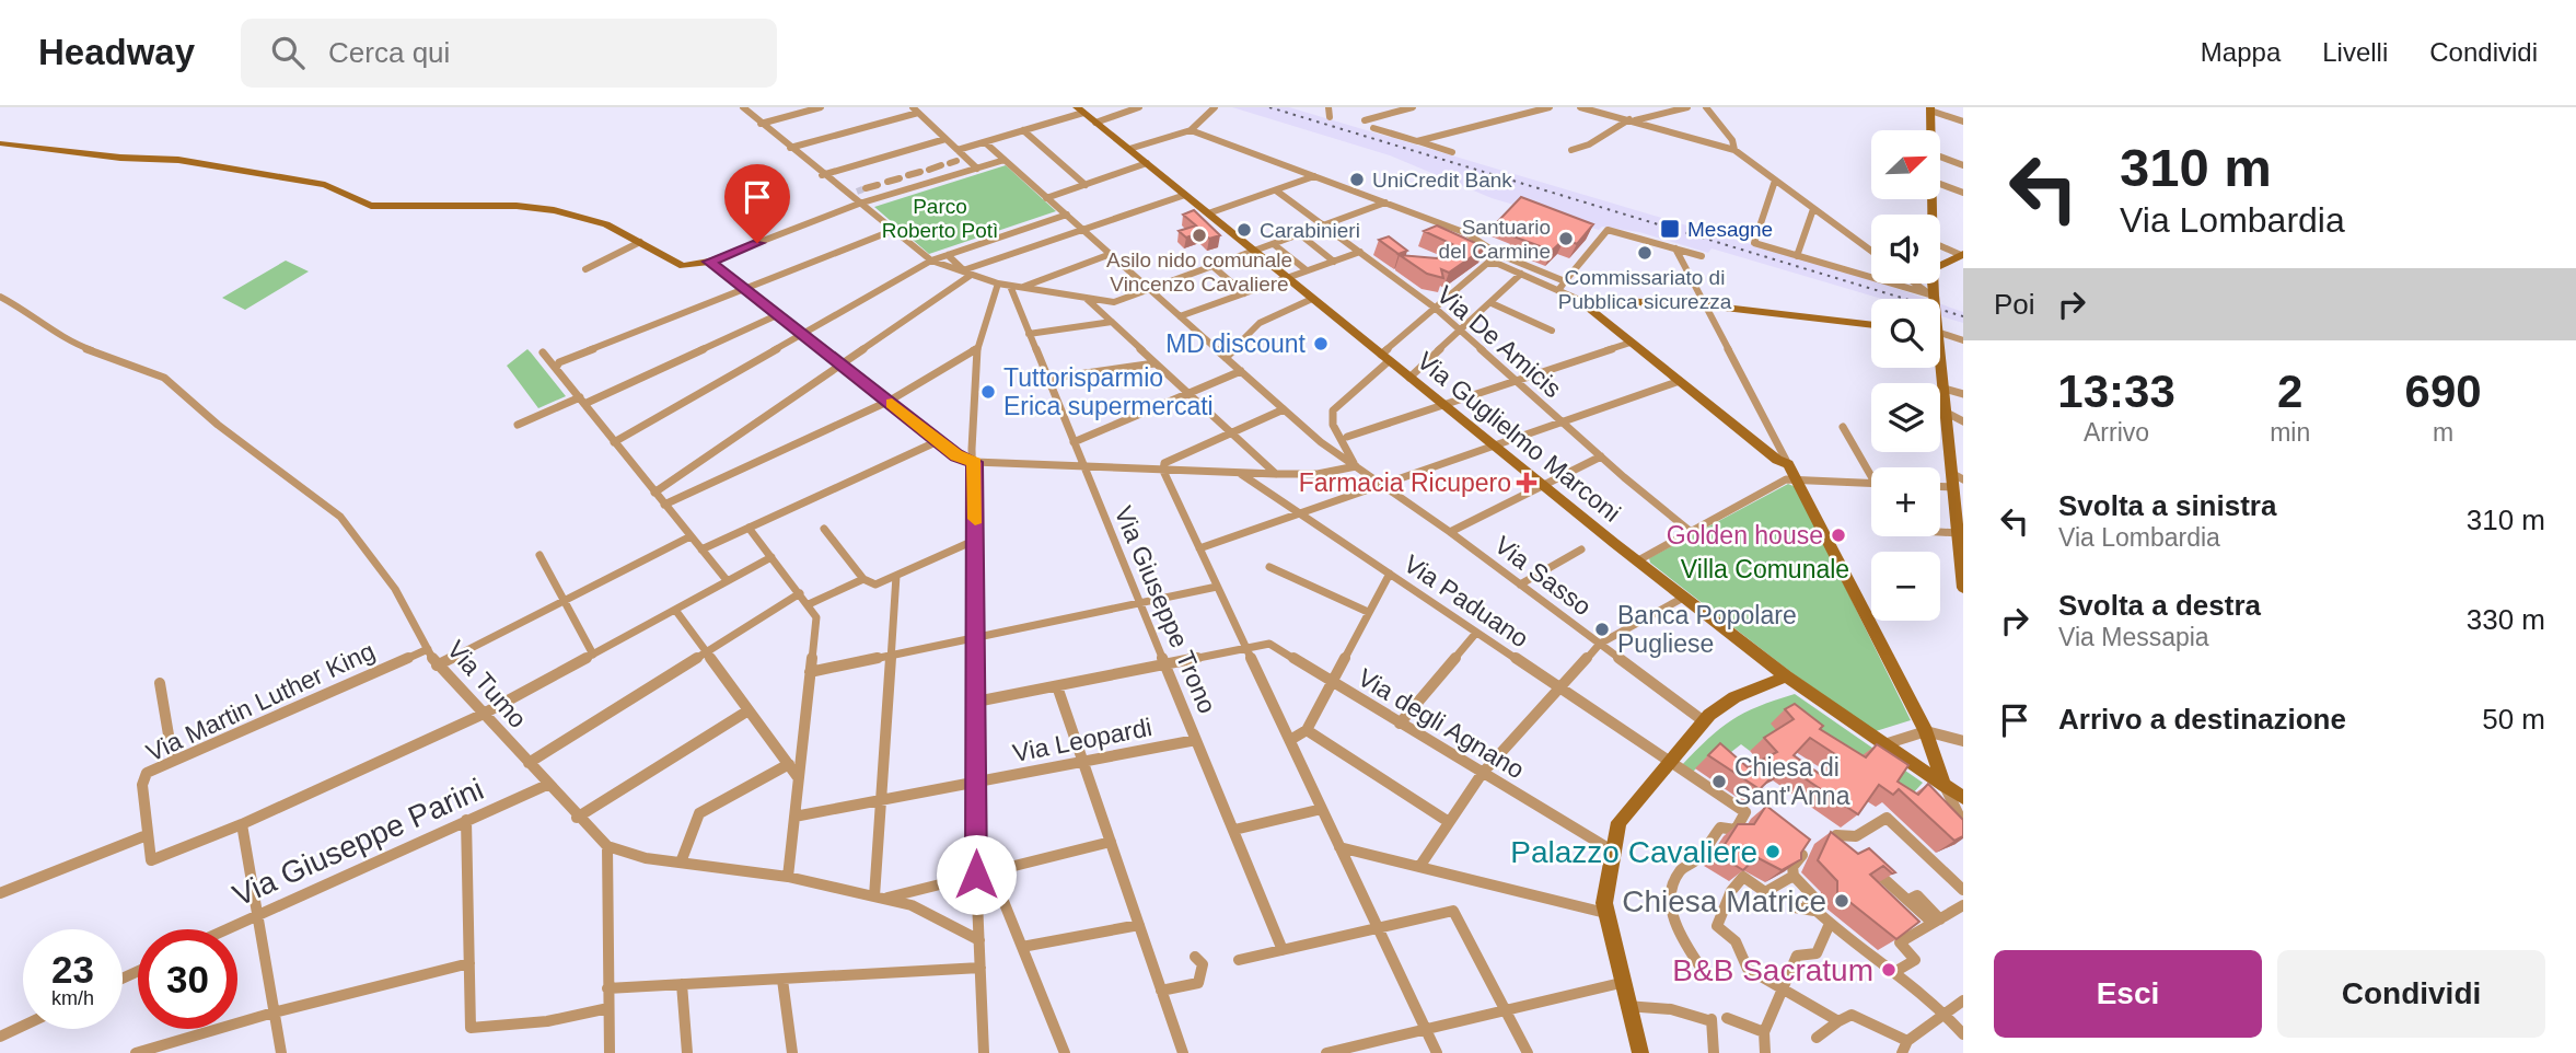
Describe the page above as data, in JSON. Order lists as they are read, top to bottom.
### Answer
{
  "streets": {
    "main road": ["Via Guglielmo Marconi"],
    "street": [
      "Via De Amicis",
      "Via Sasso",
      "Via Paduano",
      "Via Giuseppe Trono",
      "Via Tumo",
      "Via Martin Luther King",
      "Via degli Agnano",
      "Via Leopardi",
      "Via Giuseppe Parini"
    ]
  },
  "crossings": [
    ["Via Giuseppe Trono", "Via degli Agnano"],
    ["Via Giuseppe Trono", "Via Leopardi"],
    ["Via Tumo", "Via Martin Luther King"],
    ["Via Tumo", "Via Giuseppe Parini"]
  ],
  "parks": ["Parco Roberto Potì", "Villa Comunale"],
  "places": {
    "other": [
      "UniCredit Bank",
      "Carabinieri",
      "Asilo nido comunale Vincenzo Cavaliere",
      "Santuario del Carmine",
      "Commissariato di Pubblica sicurezza",
      "MD discount",
      "Tuttorisparmio Erica supermercati",
      "Golden house",
      "Banca Popolare Pugliese",
      "Chiesa di Sant'Anna",
      "Palazzo Cavaliere",
      "Chiesa Matrice",
      "B&B Sacratum"
    ],
    "transit": ["Mesagne"],
    "health": ["Farmacia Ricupero"]
  },
  "north": "top right",
  "page": {
    "header": "Headway",
    "search": "Cerca qui",
    "nav": ["Mappa", "Livelli", "Condividi"],
    "turn": ["310 m", "Via Lombardia"],
    "map_buttons": ["+", "−"],
    "then": "Poi",
    "eta": [
      "13:33",
      "Arrivo",
      "2",
      "min",
      "690",
      "m"
    ],
    "list": [
      {
        "name": "Svolta a sinistra",
        "note": "Via Lombardia",
        "value": "310 m"
      },
      {
        "name": "Svolta a destra",
        "note": "Via Messapia",
        "value": "330 m"
      },
      {
        "name": "Arrivo a destinazione",
        "value": "50 m"
      }
    ],
    "speed": "23 km/h",
    "limit": "30",
    "buttons": ["Esci", "Condividi"]
  }
}
